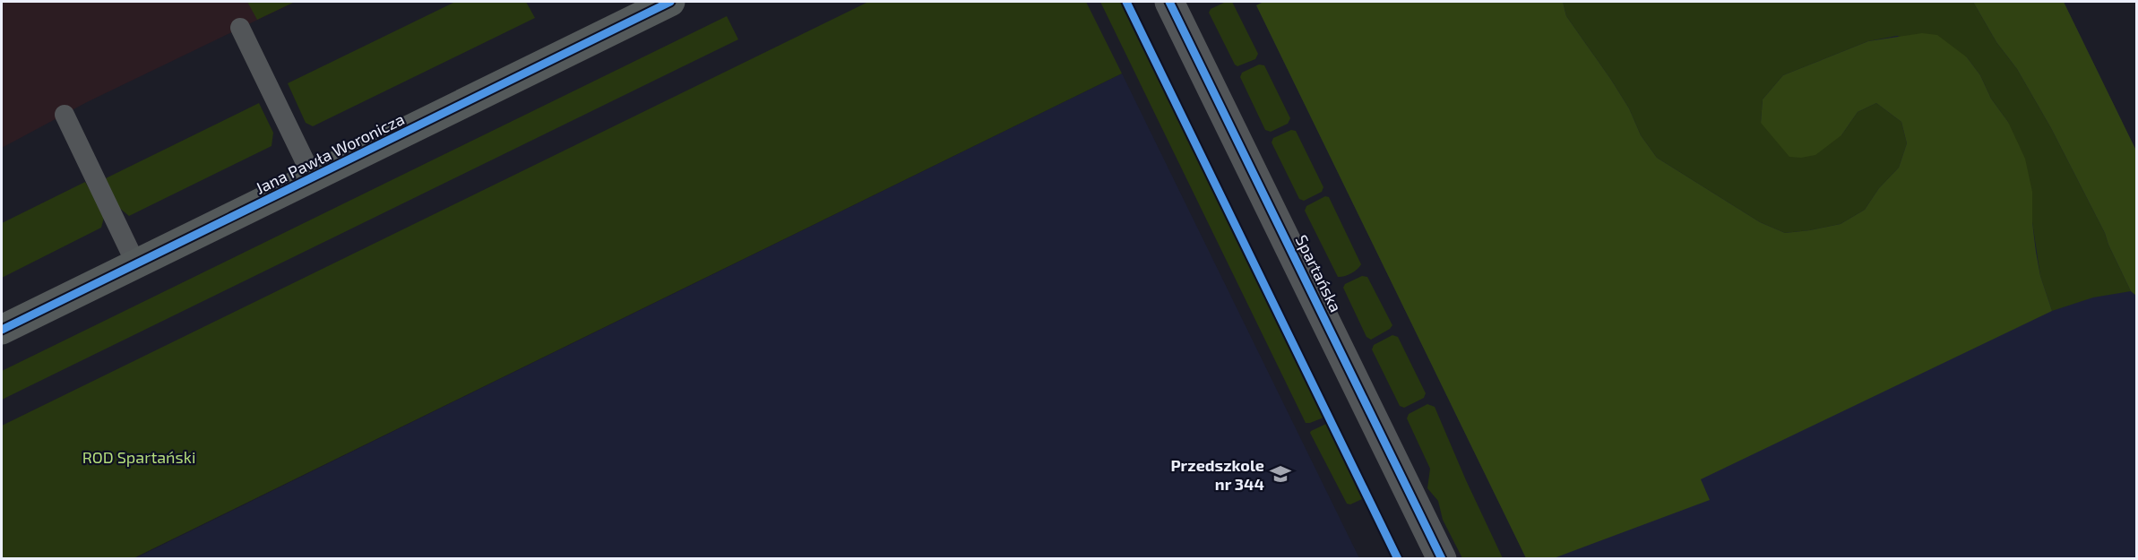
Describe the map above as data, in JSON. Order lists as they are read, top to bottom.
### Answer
{
  "streets": {
    "street": ["Jana Pawła Woronicza", "Spartańska"]
  },
  "parks": ["ROD Spartański"],
  "places": {
    "school or university": ["Przedszkole nr 344"]
  }
}
